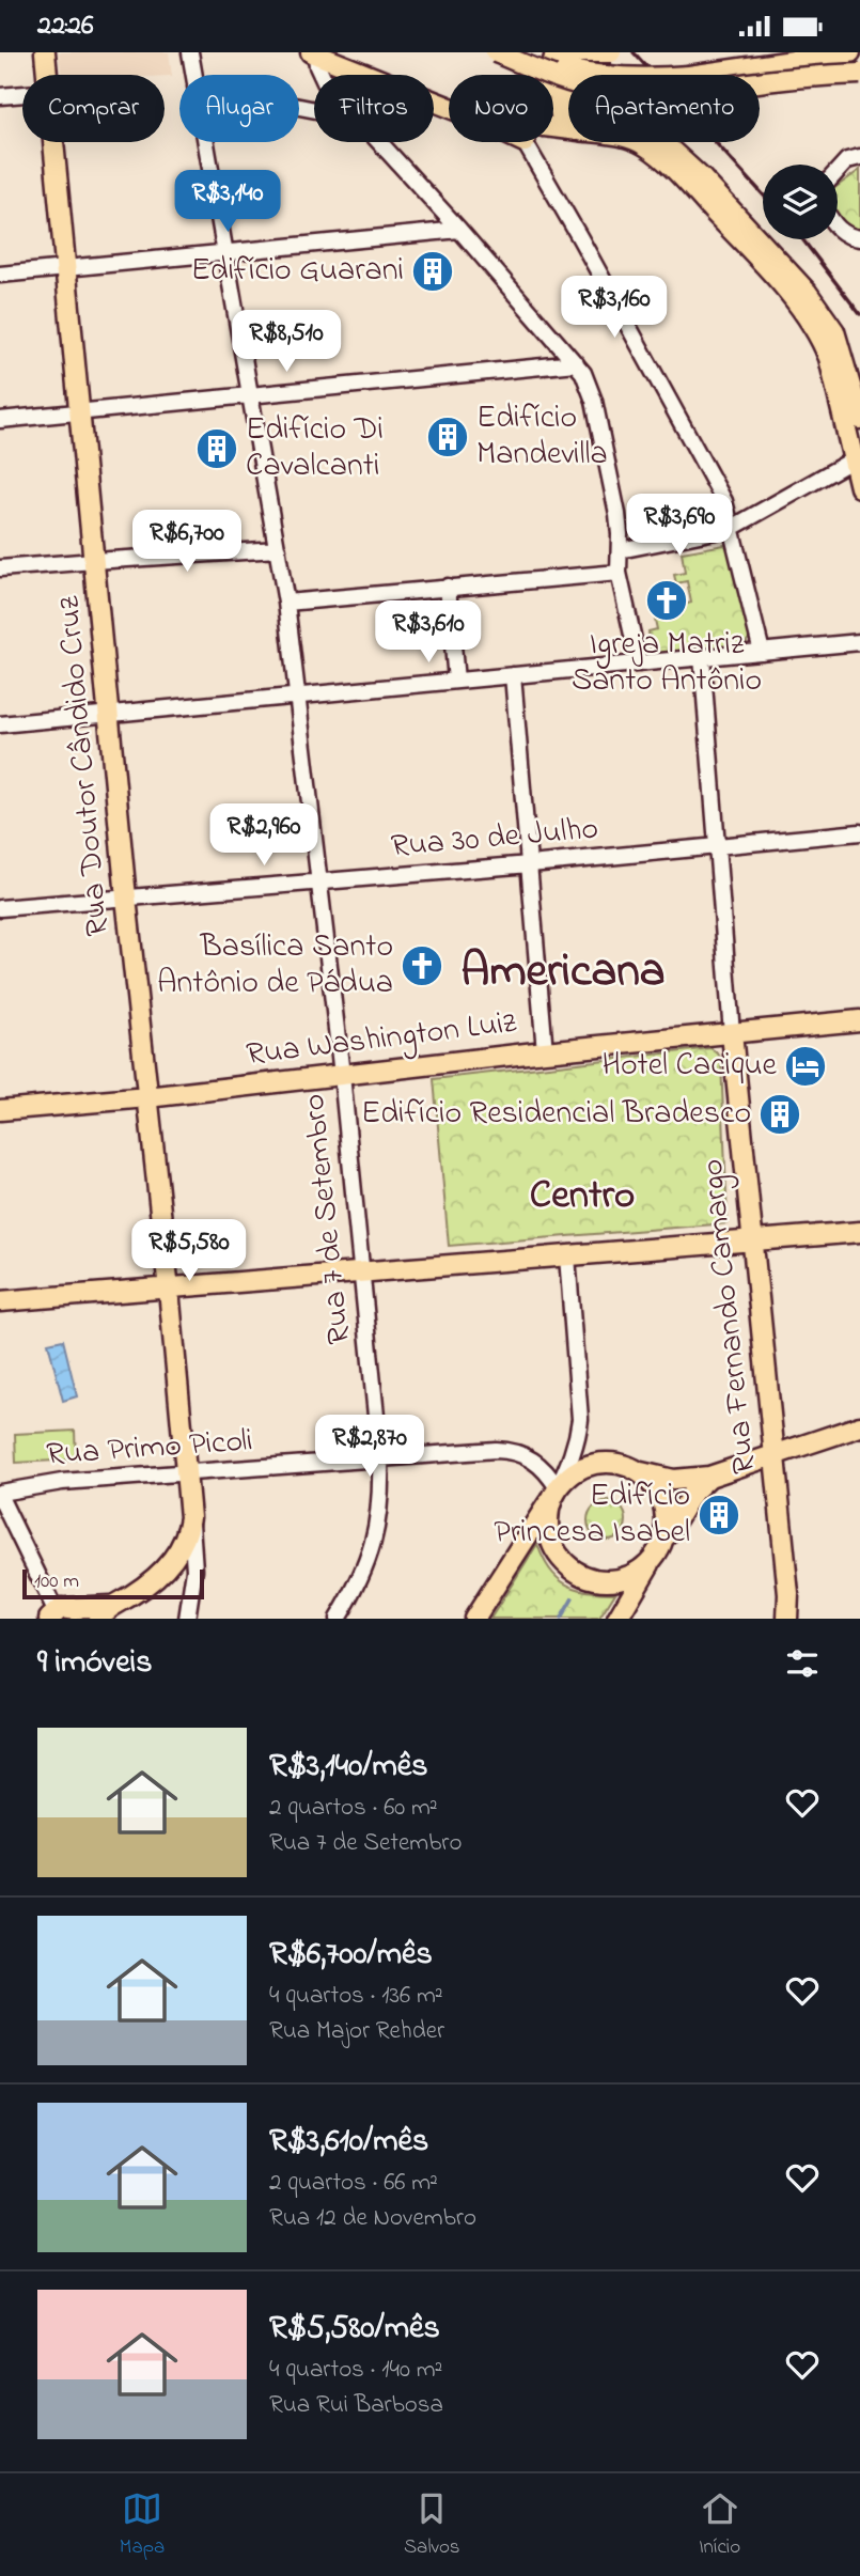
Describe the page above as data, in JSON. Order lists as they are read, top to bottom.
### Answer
{
  "streets": {
    "main road": ["Rua Doutor Cândido Cruz", "Rua Washington Luiz", "Rua Fernando Camargo"],
    "street": ["Rua 30 de Julho", "Rua 7 de Setembro", "Rua Primo Picoli"]
  },
  "crossings": [
    ["Rua Doutor Cândido Cruz", "Rua 30 de Julho"],
    ["Rua Doutor Cândido Cruz", "Rua Washington Luiz"],
    ["Rua Doutor Cândido Cruz", "Rua Primo Picoli"],
    ["Rua 30 de Julho", "Rua 7 de Setembro"],
    ["Rua Washington Luiz", "Rua 7 de Setembro"],
    ["Rua Washington Luiz", "Rua Fernando Camargo"],
    ["Rua 7 de Setembro", "Rua Primo Picoli"]
  ],
  "districts": ["Americana", "Centro"],
  "places": {
    "building": [
      "Edifício Guarani",
      "Edifício Mandevilla",
      "Edifício Di Cavalcanti",
      "Edifício Residencial Bradesco",
      "Edifício Princesa Isabel"
    ],
    "church": ["Igreja Matriz Santo Antônio", "Basílica Santo Antônio de Pádua"],
    "hotel": ["Hotel Cacique"]
  },
  "scale_bar": "100 m",
  "page": {
    "status": "22:26",
    "chip": [
      "Comprar",
      "Alugar",
      "Filtros",
      "Novo",
      "Apartamento"
    ],
    "price": [
      "R$3,140",
      "R$3,160",
      "R$8,510",
      "R$3,690",
      "R$6,700",
      "R$3,610",
      "R$2,960",
      "R$5,580",
      "R$2,870"
    ],
    "scale": "100 m",
    "heading": "9 imóveis",
    "list": [
      {
        "name": "R$3,140/mês",
        "note": "2 quartos · 60 m² · Rua 7 de Setembro"
      },
      {
        "name": "R$6,700/mês",
        "note": "4 quartos · 136 m² · Rua Major Rehder"
      },
      {
        "name": "R$3,610/mês",
        "note": "2 quartos · 66 m² · Rua 12 de Novembro"
      },
      {
        "name": "R$5,580/mês",
        "note": "4 quartos · 140 m² · Rua Rui Barbosa"
      }
    ],
    "tabs": ["Mapa", "Salvos", "Início"]
  }
}
